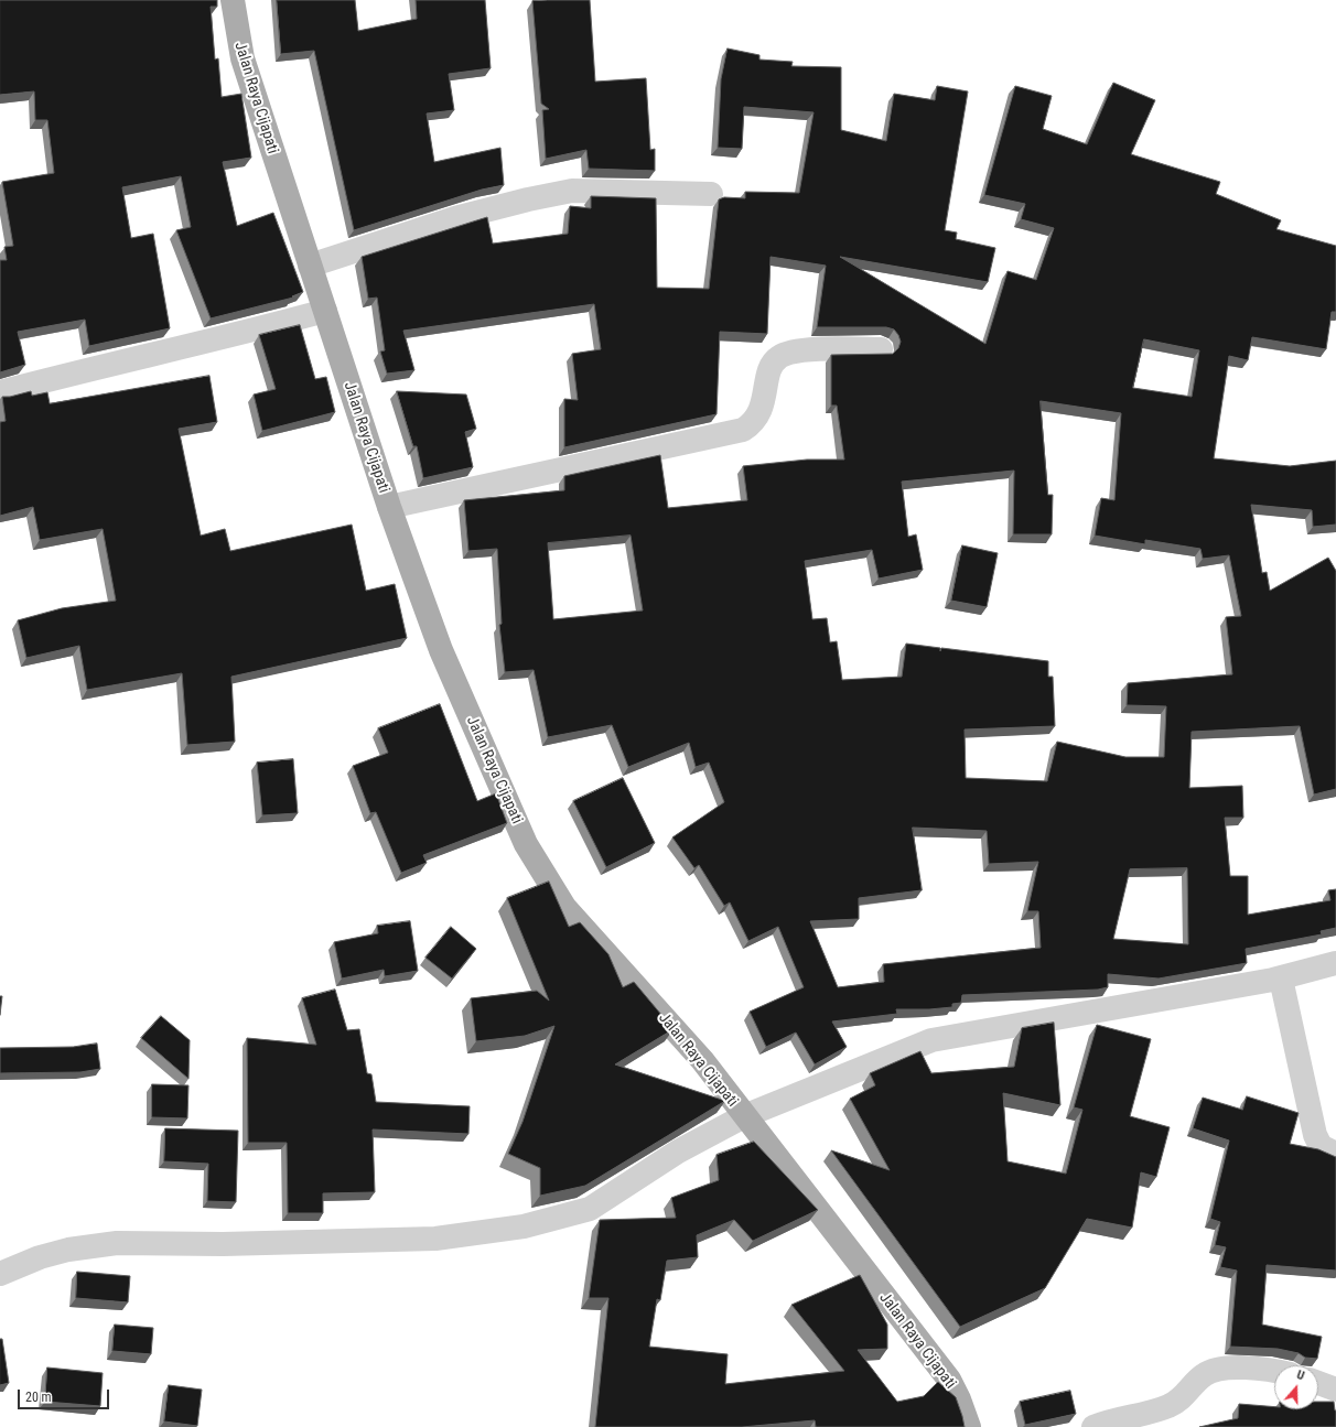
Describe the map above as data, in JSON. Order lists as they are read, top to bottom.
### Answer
{
  "streets": {
    "main road": ["Jalan Raya Cijapati"]
  },
  "scale_bar": "20 m",
  "north": "top"
}
